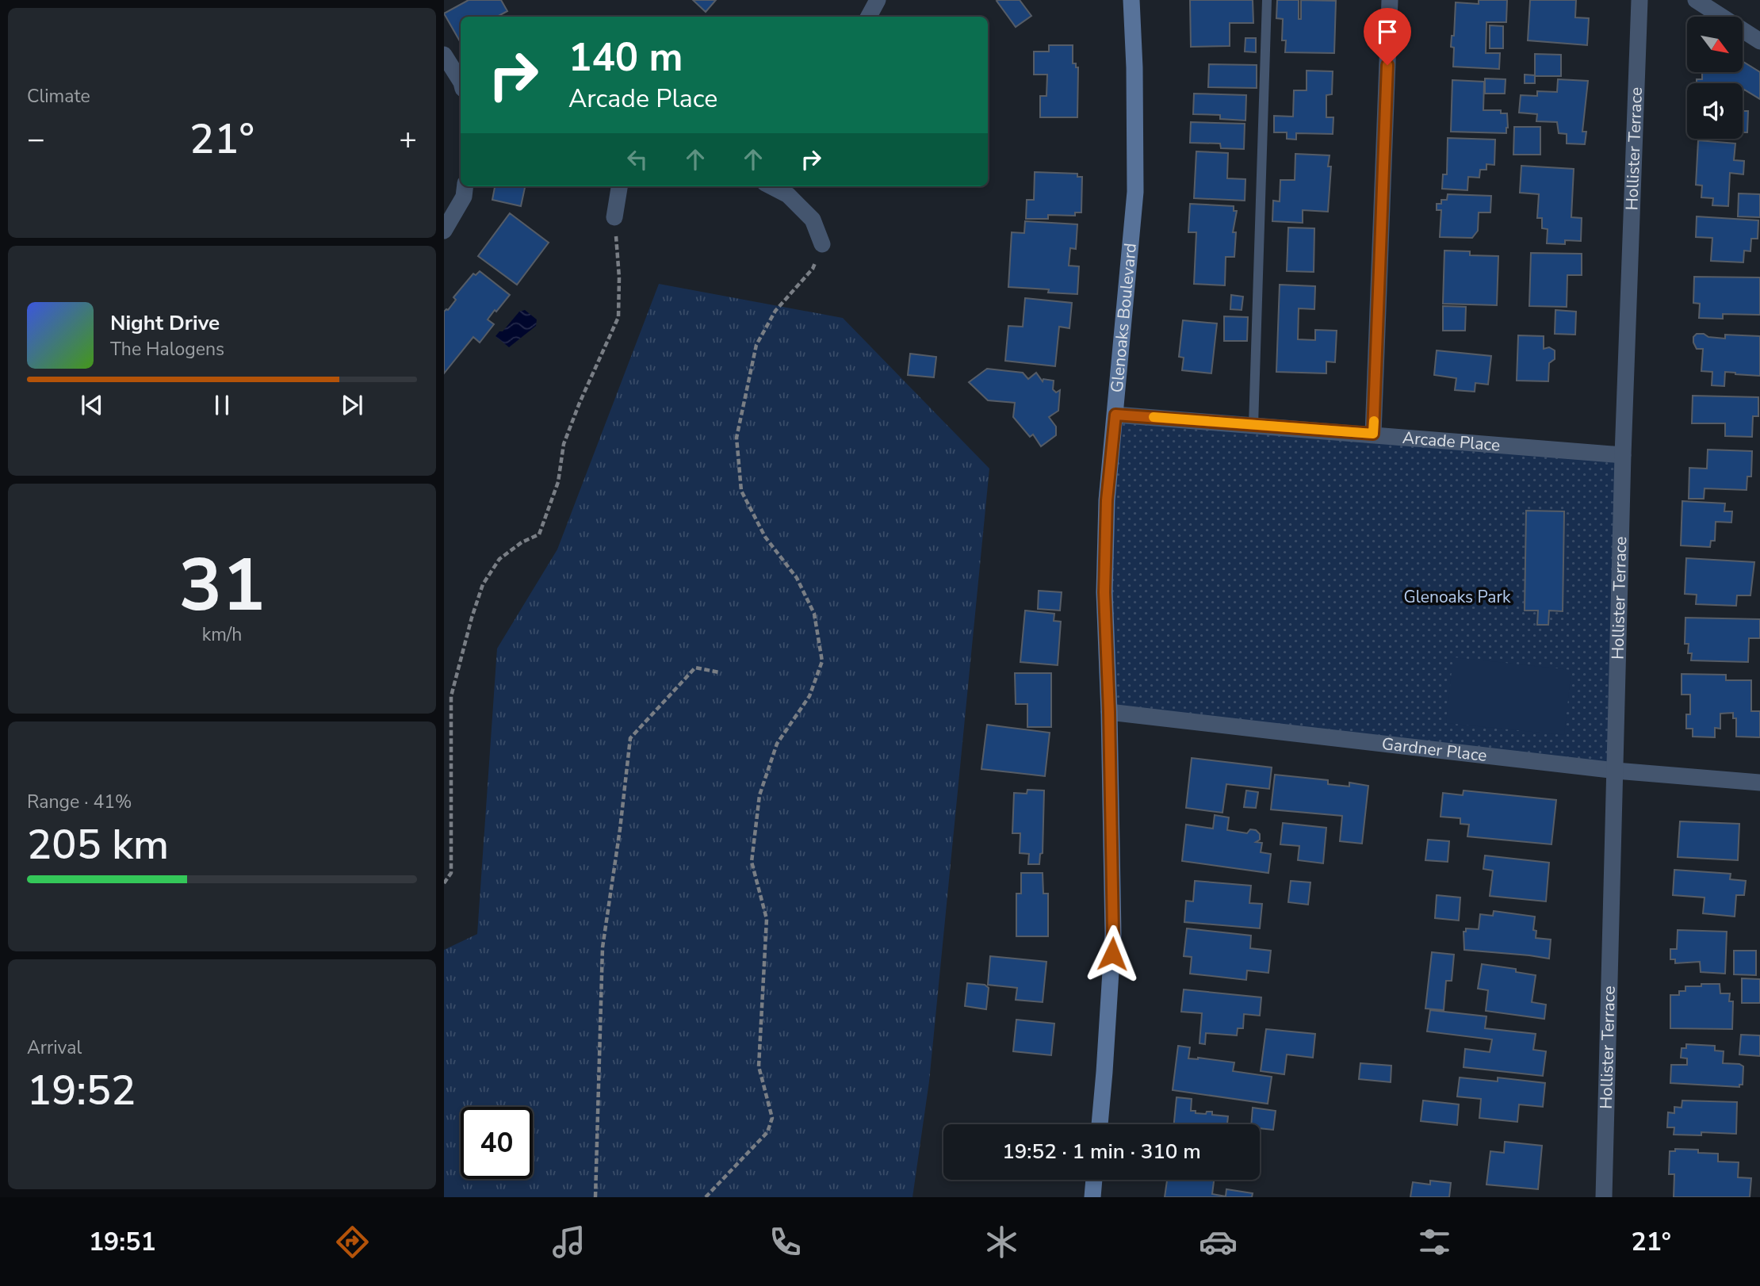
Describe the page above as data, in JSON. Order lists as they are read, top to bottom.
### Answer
{
  "streets": {
    "street": [
      "Hollister Terrace",
      "Glenoaks Boulevard",
      "Arcade Place",
      "Gardner Place"
    ]
  },
  "crossings": [
    ["Hollister Terrace", "Arcade Place"],
    ["Hollister Terrace", "Gardner Place"],
    ["Glenoaks Boulevard", "Arcade Place"],
    ["Glenoaks Boulevard", "Gardner Place"]
  ],
  "parks": ["Glenoaks Park"],
  "north": "bottom right",
  "page": {
    "tile": [
      "Climate",
      ["31", "km/h"],
      ["Range · 41%", "205 km"],
      ["Arrival", "19:52"]
    ],
    "turn": ["140 m", "Arcade Place"],
    "heat": ["−", "21°", "+"],
    "song": ["Night Drive", "The Halogens"],
    "limit": "40",
    "trip": "19:52 · 1 min · 310 m",
    "tabs": ["19:51", "21°"]
  }
}
